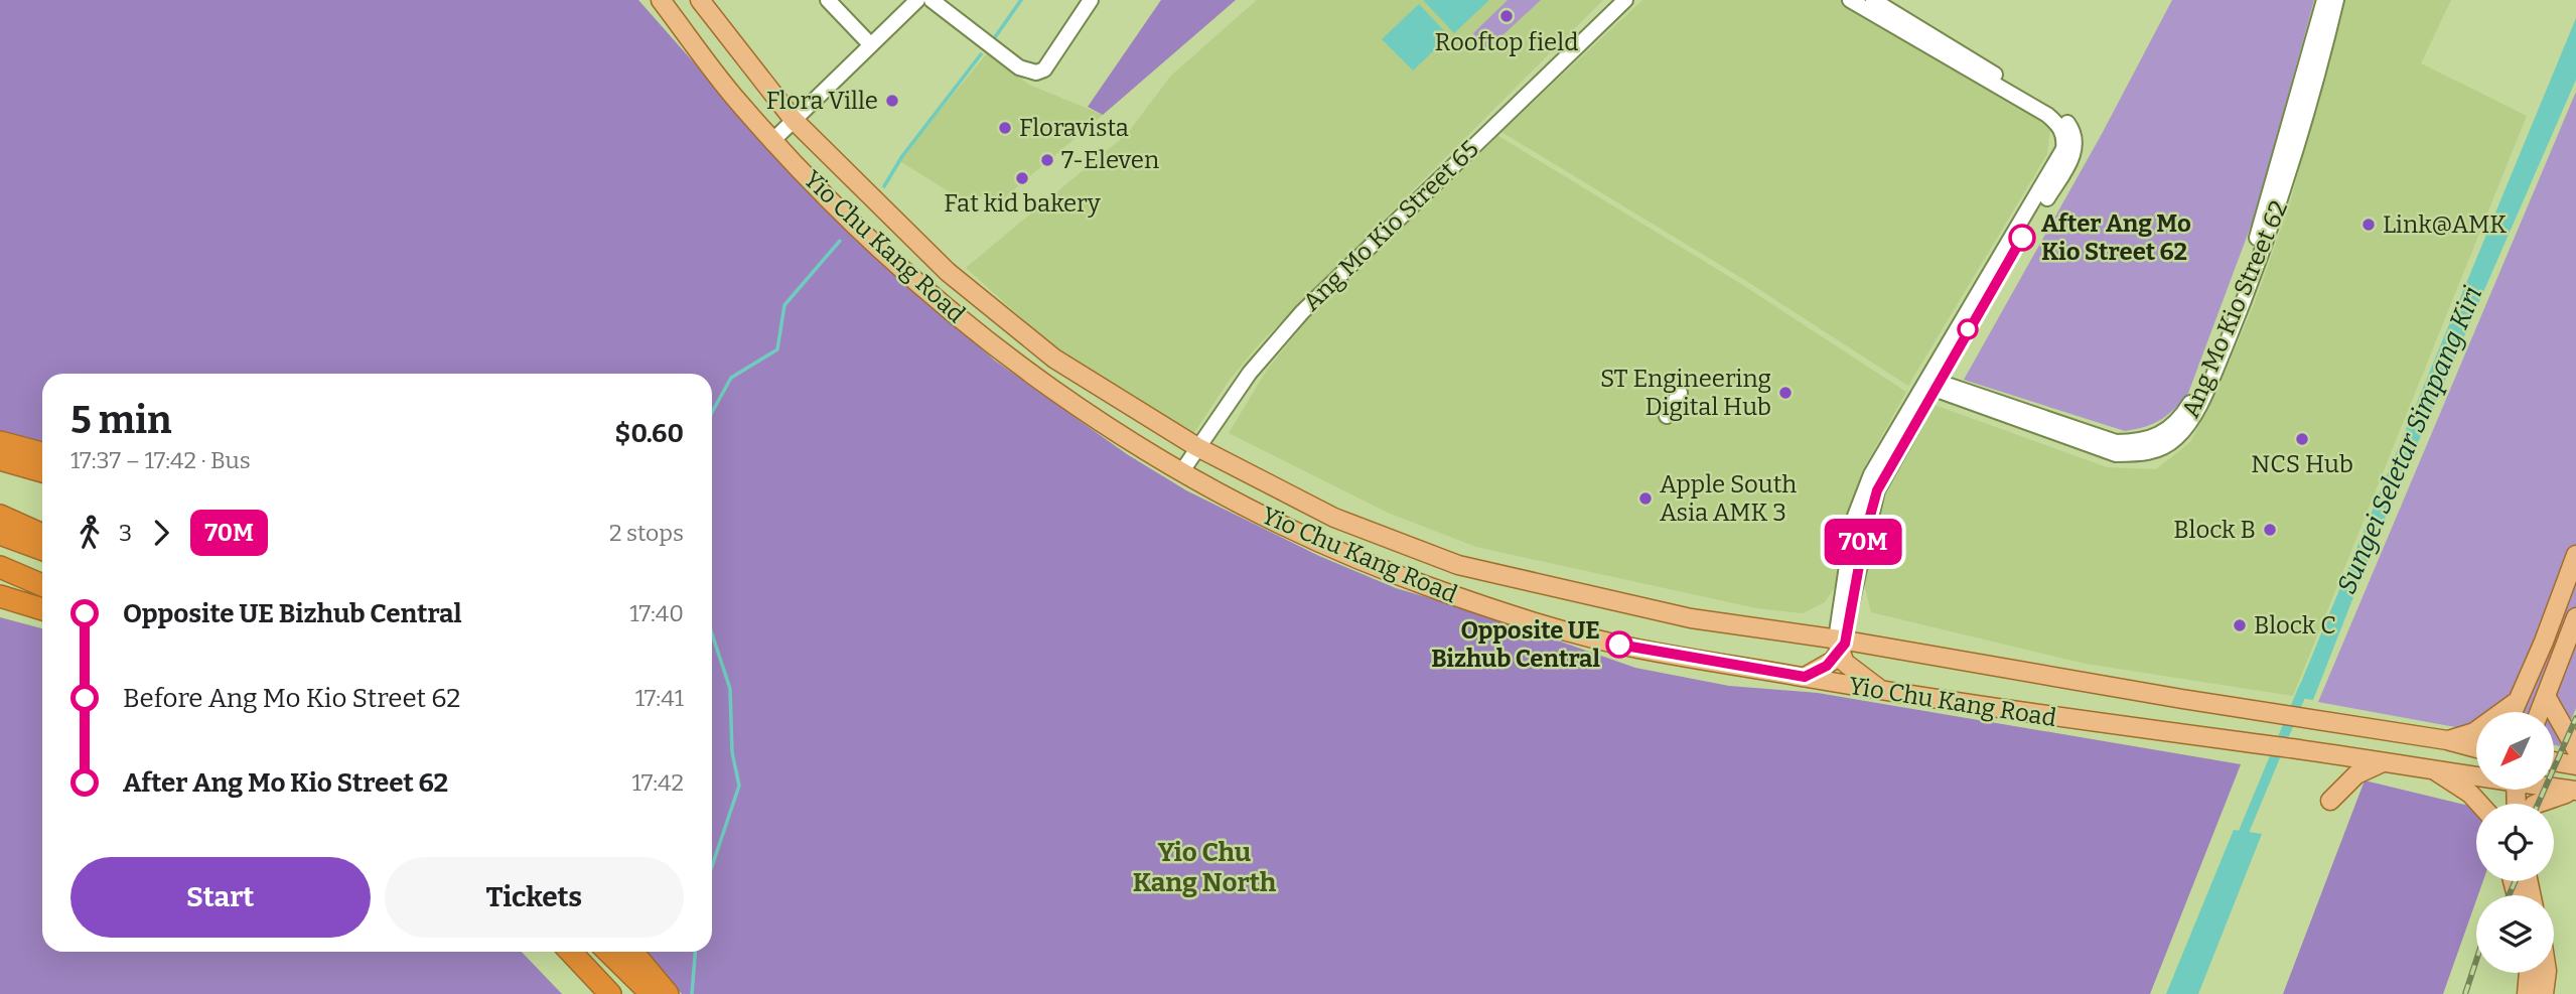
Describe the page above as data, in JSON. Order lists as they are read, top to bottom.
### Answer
{
  "streets": {
    "main road": ["Yio Chu Kang Road"],
    "street": ["Ang Mo Kio Street 65", "Ang Mo Kio Street 62"]
  },
  "crossings": [
    ["Ang Mo Kio Street 65", "Yio Chu Kang Road"]
  ],
  "districts": ["Yio Chu Kang North"],
  "water": ["Sungei Seletar Simpang Kiri"],
  "places": [
    "Rooftop field",
    "Flora Ville",
    "Floravista",
    "7-Eleven",
    "Fat kid bakery",
    "Link@AMK",
    "After Ang Mo Kio Street 62",
    "ST Engineering Digital Hub",
    "NCS Hub",
    "Apple South Asia AMK 3",
    "Block B",
    "Block C",
    "Opposite UE Bizhub Central"
  ],
  "lines": ["bus line 70M"],
  "north": "bottom left",
  "page": {
    "on_map": "70M",
    "heading": ["5 min", "17:37 – 17:42 · Bus", "$0.60"],
    "legs": ["3", "70M", "2 stops"],
    "list": [
      {
        "name": "Opposite UE Bizhub Central",
        "value": "17:40"
      },
      {
        "name": "Before Ang Mo Kio Street 62",
        "value": "17:41"
      },
      {
        "name": "After Ang Mo Kio Street 62",
        "value": "17:42"
      }
    ],
    "buttons": ["Start", "Tickets"]
  }
}
